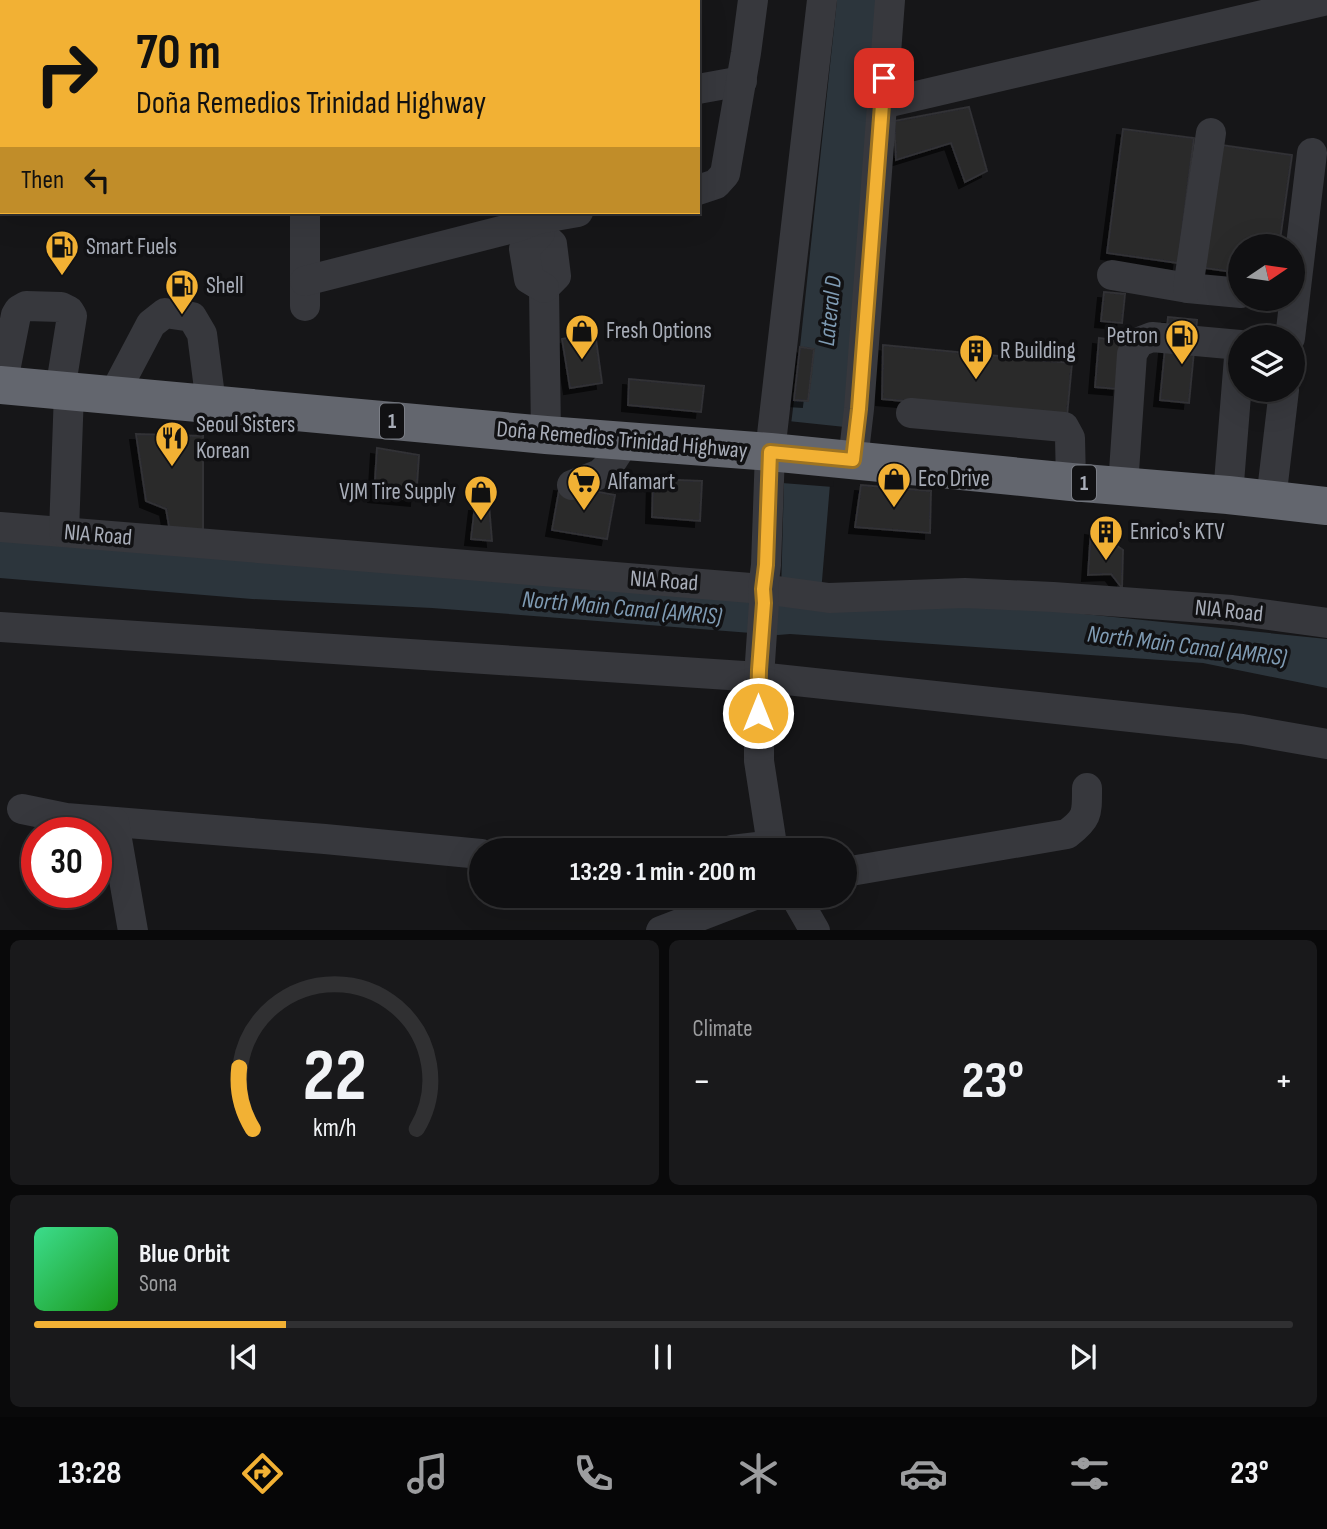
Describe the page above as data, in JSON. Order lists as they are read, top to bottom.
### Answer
{
  "streets": {
    "highway": ["1", "Doña Remedios Trinidad Highway"],
    "street": ["NIA Road"]
  },
  "water": ["Lateral D", "North Main Canal (AMRIS)"],
  "places": {
    "fuel station": ["Smart Fuels", "Shell", "Petron"],
    "shop": ["Fresh Options", "Eco Drive", "VJM Tire Supply"],
    "building": ["R Building", "Enrico's KTV"],
    "restaurant": ["Seoul Sisters Korean"],
    "supermarket": ["Alfamart"]
  },
  "north": "right",
  "page": {
    "turn": ["70 m", "Doña Remedios Trinidad Highway"],
    "then": "Then",
    "limit": "30",
    "trip": "13:29 · 1 min · 200 m",
    "tile": "Climate",
    "heat": ["−", "23°", "+"],
    "song": ["Blue Orbit", "Sona"],
    "tabs": ["13:28", "23°"],
    "gauge": ["22", "km/h"]
  }
}
